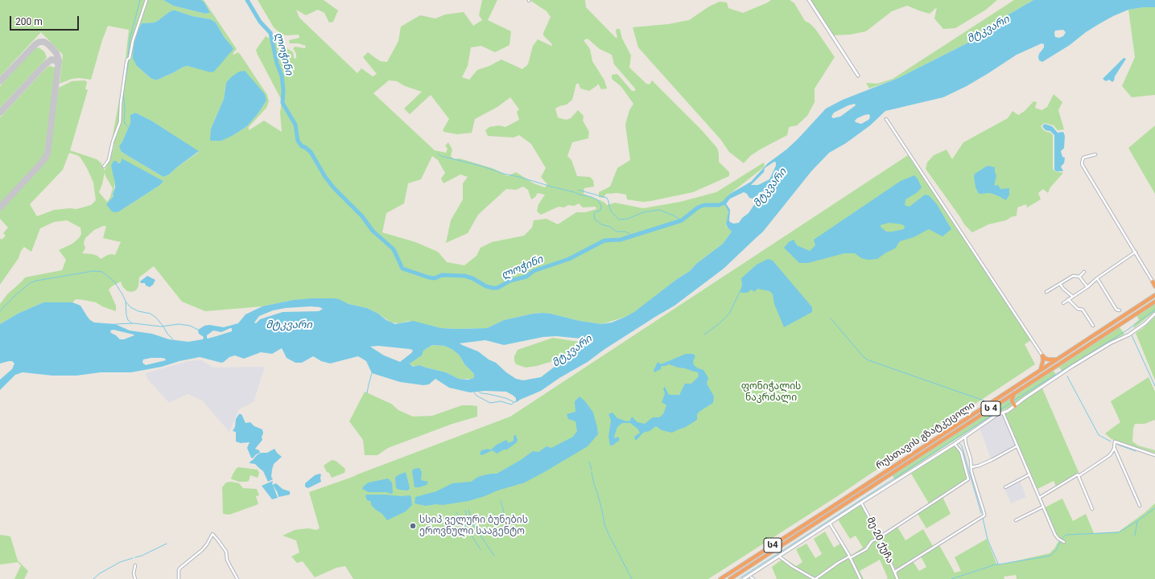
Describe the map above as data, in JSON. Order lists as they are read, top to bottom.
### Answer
{
  "streets": {
    "highway": ["ს 4", "რუსთავის გზატკეცილი", "ს4"],
    "street": ["მე-20 ქუჩა"]
  },
  "water": ["მტკვარი", "ლოჭინი"],
  "parks": ["ფონიჭალის ნაკრძალი"],
  "places": ["სსიპ ველური ბუნების ეროვნული სააგენტო"],
  "scale_bar": "200 m"
}
